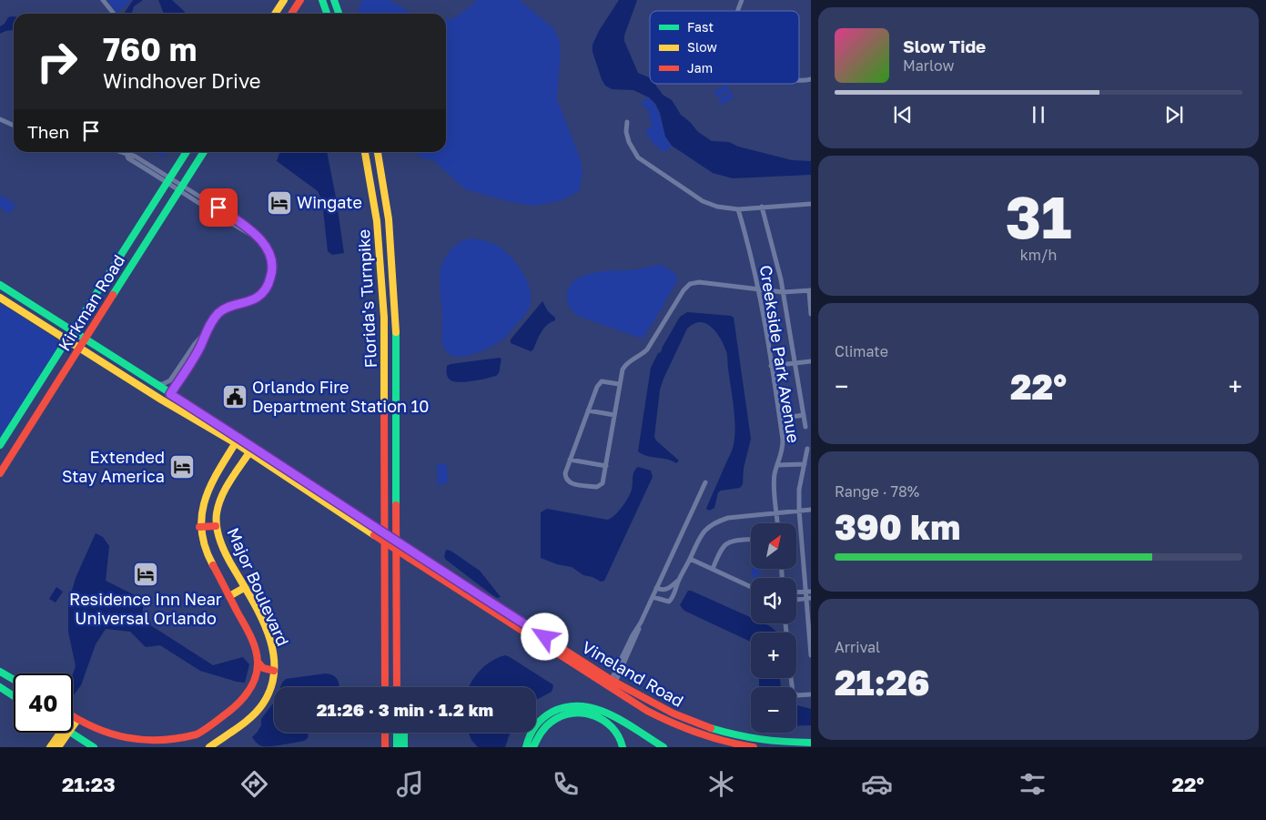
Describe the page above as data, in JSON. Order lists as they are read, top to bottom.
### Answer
{
  "streets": {
    "main road": [
      "Florida's Turnpike",
      "Kirkman Road",
      "Major Boulevard",
      "Vineland Road"
    ],
    "street": ["Creekside Park Avenue"]
  },
  "crossings": [
    ["Kirkman Road", "Vineland Road"],
    ["Major Boulevard", "Vineland Road"]
  ],
  "places": {
    "hotel": ["Wingate", "Extended Stay America", "Residence Inn Near Universal Orlando"],
    "public building": ["Orlando Fire Department Station 10"]
  },
  "legend": ["Fast", "Slow", "Jam"],
  "north": "top right",
  "page": {
    "turn": ["760 m", "Windhover Drive"],
    "song": ["Slow Tide", "Marlow"],
    "then": "Then",
    "tile": [
      ["31", "km/h"],
      "Climate",
      ["Range · 78%", "390 km"],
      ["Arrival", "21:26"]
    ],
    "heat": ["−", "22°", "+"],
    "map_buttons": ["+", "−"],
    "limit": "40",
    "trip": "21:26 · 3 min · 1.2 km",
    "tabs": ["21:23", "22°"]
  }
}
